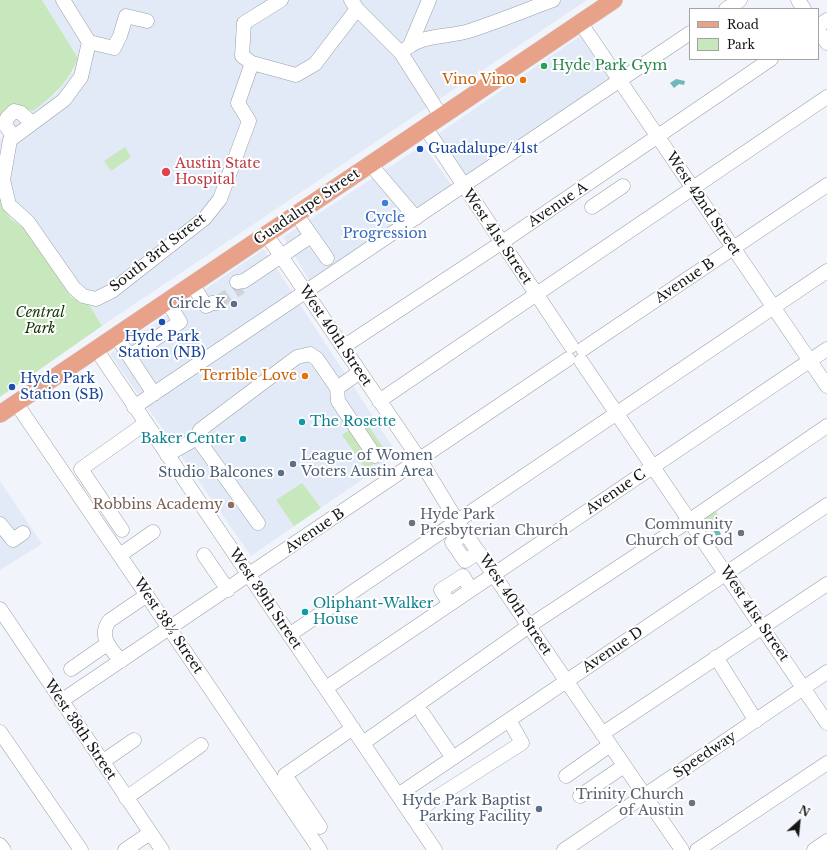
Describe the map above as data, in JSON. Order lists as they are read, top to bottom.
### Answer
{
  "streets": {
    "main road": ["Guadalupe Street"],
    "street": [
      "West 42nd Street",
      "Avenue A",
      "West 41st Street",
      "South 3rd Street",
      "Avenue B",
      "West 40th Street",
      "Avenue C",
      "West 39th Street",
      "West 38½ Street",
      "Avenue D",
      "West 38th Street",
      "Speedway"
    ]
  },
  "crossings": [
    ["West 42nd Street", "Avenue A"],
    ["West 42nd Street", "Guadalupe Street"],
    ["West 42nd Street", "Avenue B"],
    ["West 42nd Street", "Avenue C"],
    ["Avenue A", "West 41st Street"],
    ["Avenue A", "West 40th Street"],
    ["Guadalupe Street", "West 41st Street"],
    ["Guadalupe Street", "West 40th Street"],
    ["Guadalupe Street", "West 39th Street"],
    ["Guadalupe Street", "West 38½ Street"],
    ["West 41st Street", "Avenue B"],
    ["West 41st Street", "Avenue C"],
    ["West 41st Street", "Avenue D"],
    ["West 41st Street", "Speedway"],
    ["Avenue B", "West 40th Street"],
    ["Avenue B", "West 39th Street"],
    ["Avenue B", "West 38½ Street"],
    ["Avenue B", "West 38th Street"],
    ["West 40th Street", "Avenue C"],
    ["West 40th Street", "Avenue D"],
    ["West 40th Street", "Speedway"],
    ["Avenue C", "West 39th Street"],
    ["West 39th Street", "Avenue D"]
  ],
  "parks": ["Central Park"],
  "places": [
    "Hyde Park Gym",
    "Vino Vino",
    "Guadalupe/41st",
    "Austin State Hospital",
    "Cycle Progression",
    "Circle K",
    "Hyde Park Station (NB)",
    "Terrible Love",
    "Hyde Park Station (SB)",
    "The Rosette",
    "Baker Center",
    "League of Women Voters Austin Area",
    "Studio Balcones",
    "Robbins Academy",
    "Hyde Park Presbyterian Church",
    "Community Church of God",
    "Oliphant-Walker House",
    "Trinity Church of Austin",
    "Hyde Park Baptist Parking Facility"
  ],
  "legend": ["Road", "Park"],
  "north": "top right"
}
